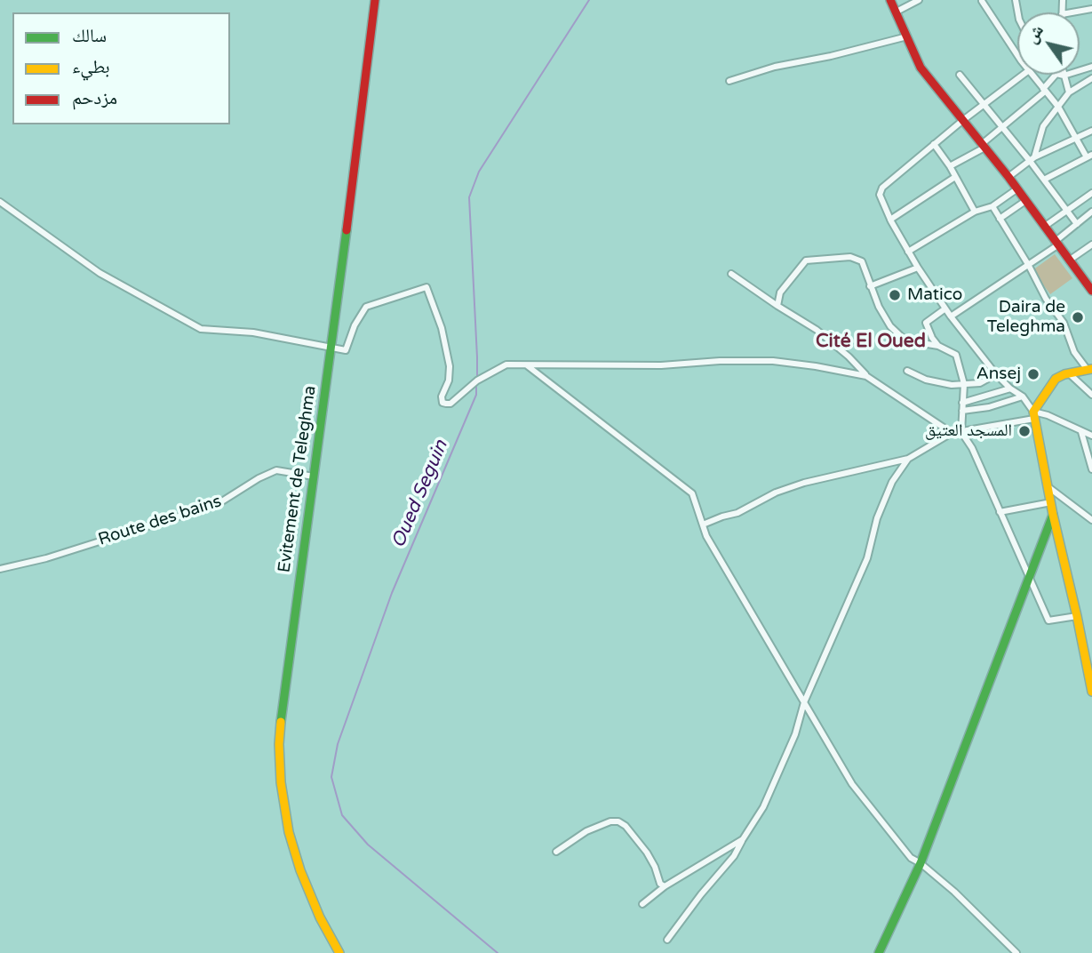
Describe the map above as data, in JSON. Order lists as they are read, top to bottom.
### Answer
{
  "streets": {
    "main road": ["Evitement de Teleghma"],
    "street": ["Route des bains"]
  },
  "crossings": [
    ["Evitement de Teleghma", "Route des bains"]
  ],
  "districts": ["Cité El Oued"],
  "water": ["Oued Seguin"],
  "places": [
    "Matico",
    "Daira de Teleghma",
    "Ansej",
    "المسجد العتيق"
  ],
  "legend": ["سالك", "بطيء", "مزدحم"],
  "north": "top left"
}
